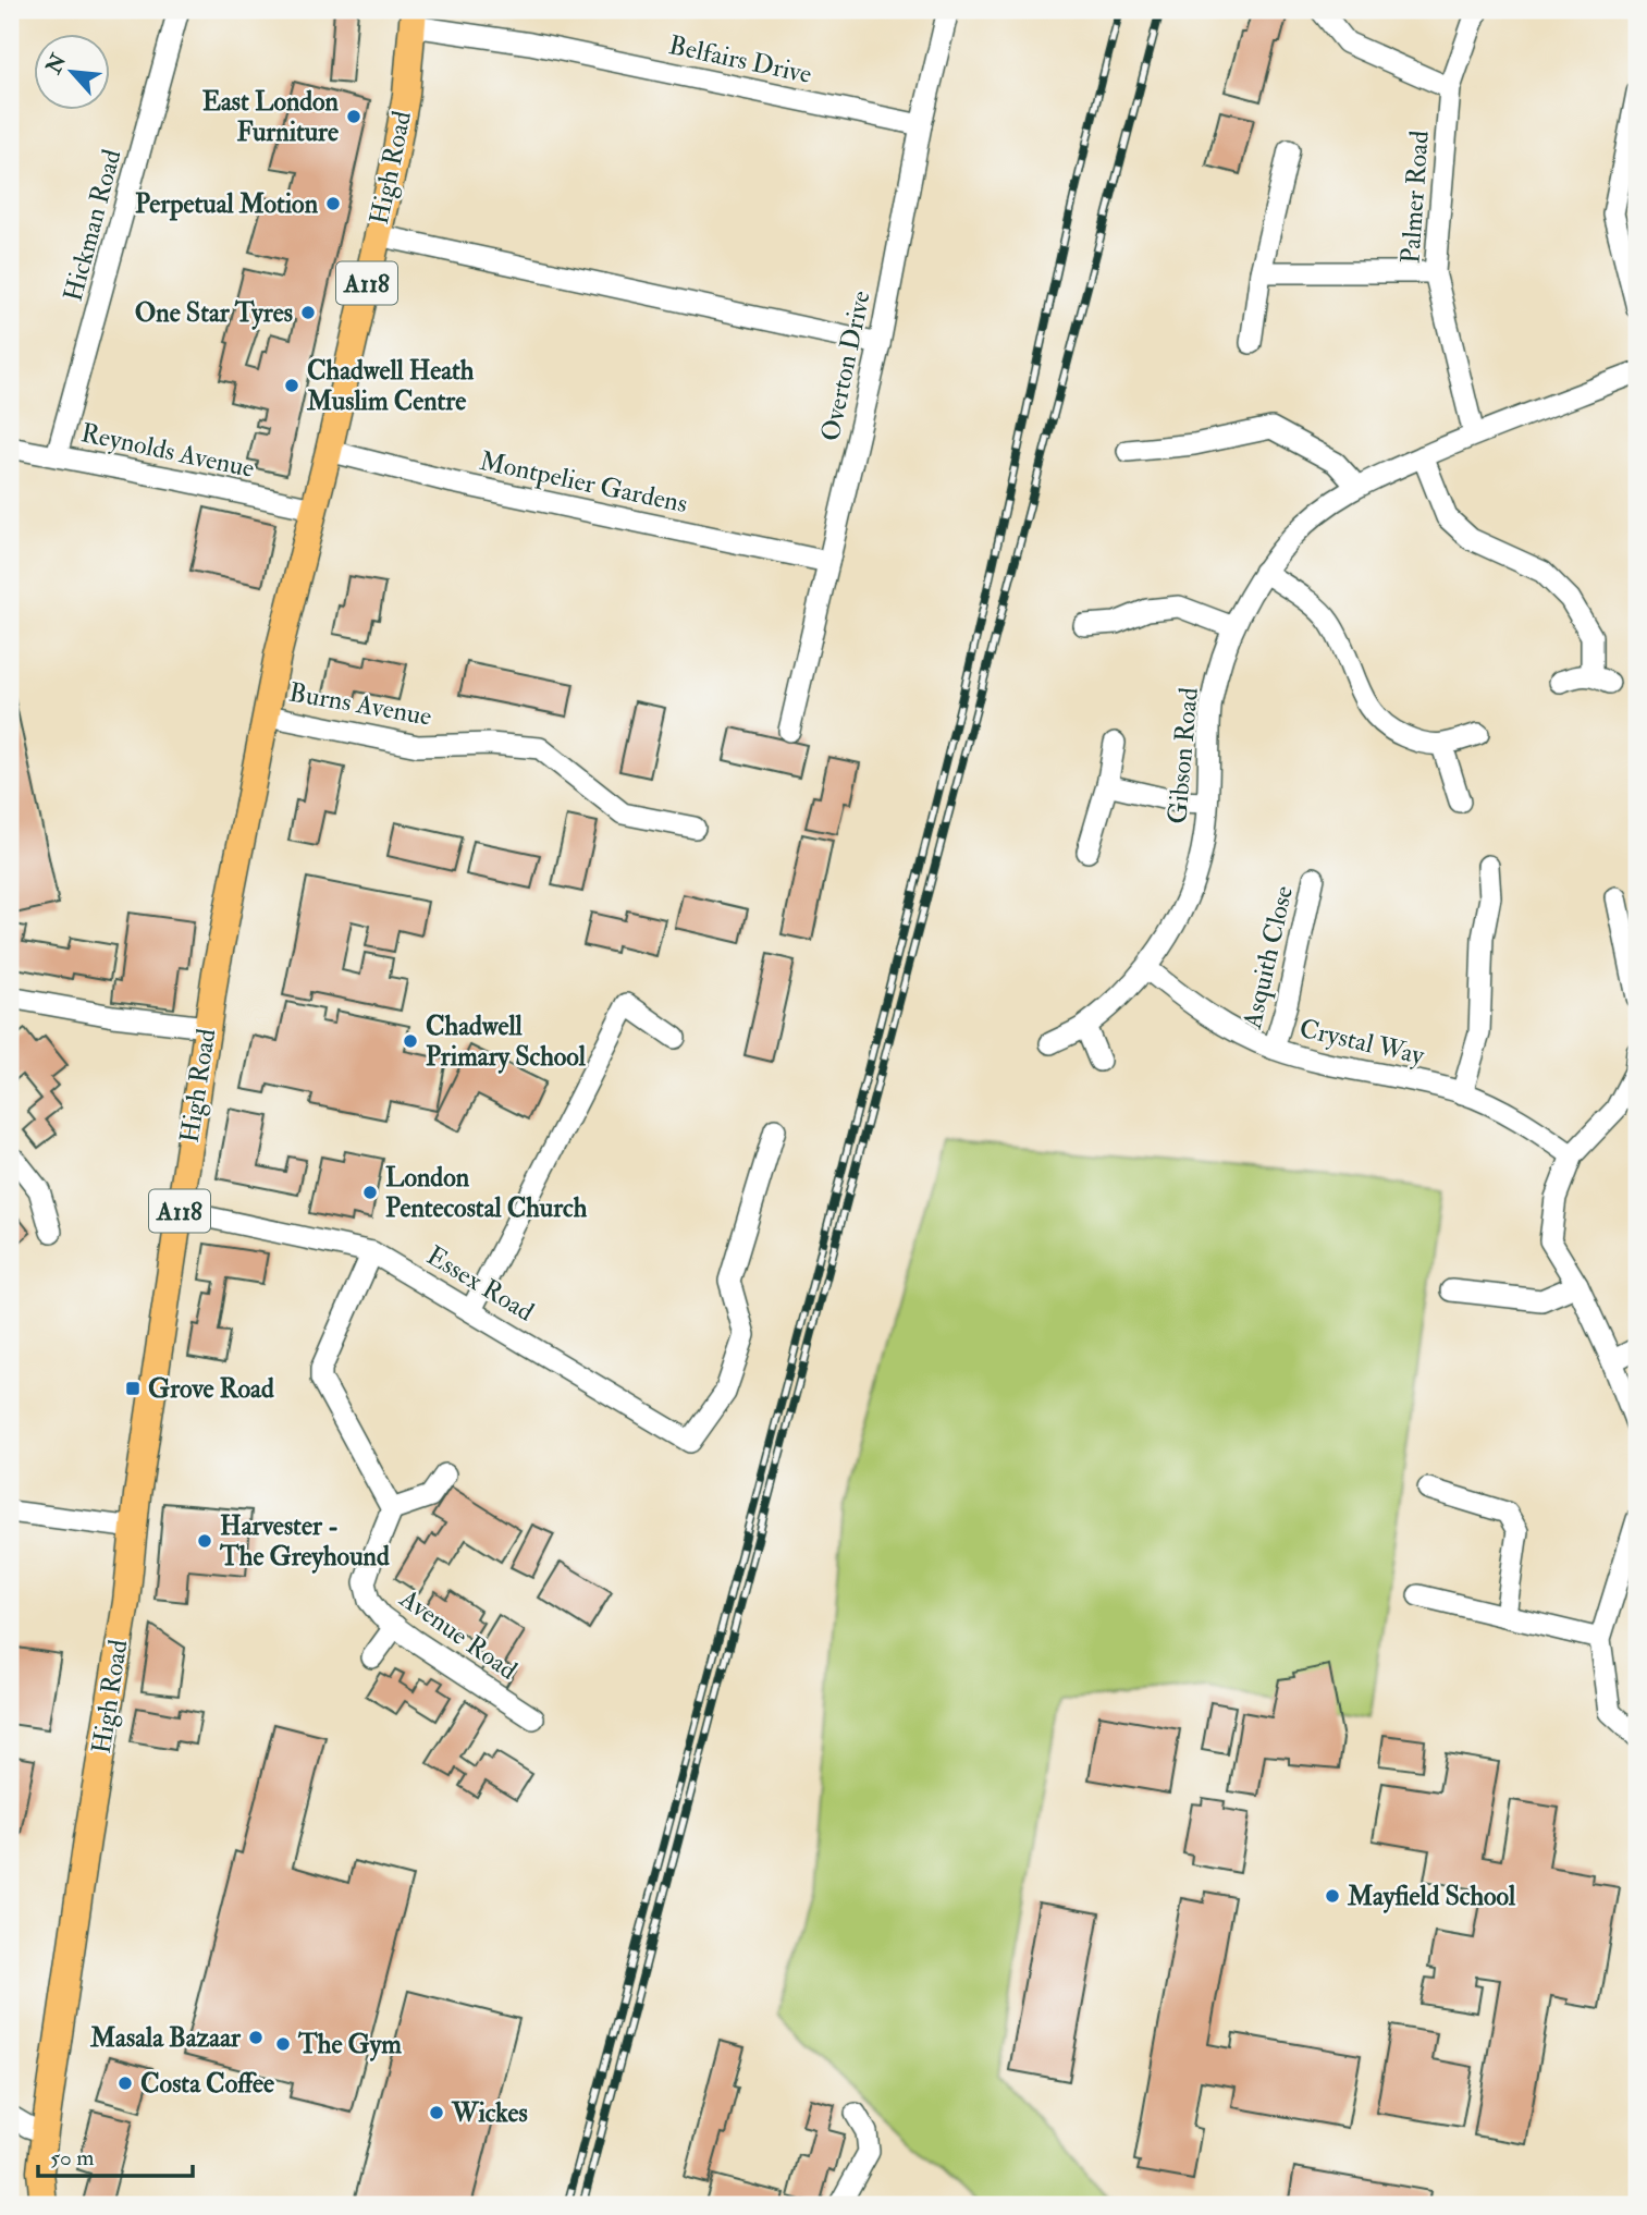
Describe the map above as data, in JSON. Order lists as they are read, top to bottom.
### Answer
{
  "streets": {
    "main road": ["High Road", "A118"],
    "street": [
      "Belfairs Drive",
      "Palmer Road",
      "Hickman Road",
      "Overton Drive",
      "Reynolds Avenue",
      "Montpelier Gardens",
      "Burns Avenue",
      "Gibson Road",
      "Asquith Close",
      "Crystal Way",
      "Essex Road",
      "Avenue Road"
    ]
  },
  "crossings": [
    ["Belfairs Drive", "High Road"],
    ["Belfairs Drive", "Overton Drive"],
    ["High Road", "Reynolds Avenue"],
    ["High Road", "Montpelier Gardens"],
    ["High Road", "Burns Avenue"],
    ["High Road", "Essex Road"],
    ["Palmer Road", "Gibson Road"],
    ["Hickman Road", "Reynolds Avenue"],
    ["Overton Drive", "Montpelier Gardens"],
    ["Gibson Road", "Crystal Way"],
    ["Asquith Close", "Crystal Way"]
  ],
  "places": {
    "other": [
      "East London Furniture",
      "Perpetual Motion",
      "One Star Tyres",
      "Chadwell Heath Muslim Centre",
      "Chadwell Primary School",
      "London Pentecostal Church",
      "Harvester - The Greyhound",
      "Mayfield School",
      "Masala Bazaar",
      "The Gym",
      "Costa Coffee",
      "Wickes"
    ],
    "transit": ["Grove Road"]
  },
  "scale_bar": "50 m",
  "north": "top left"
}
